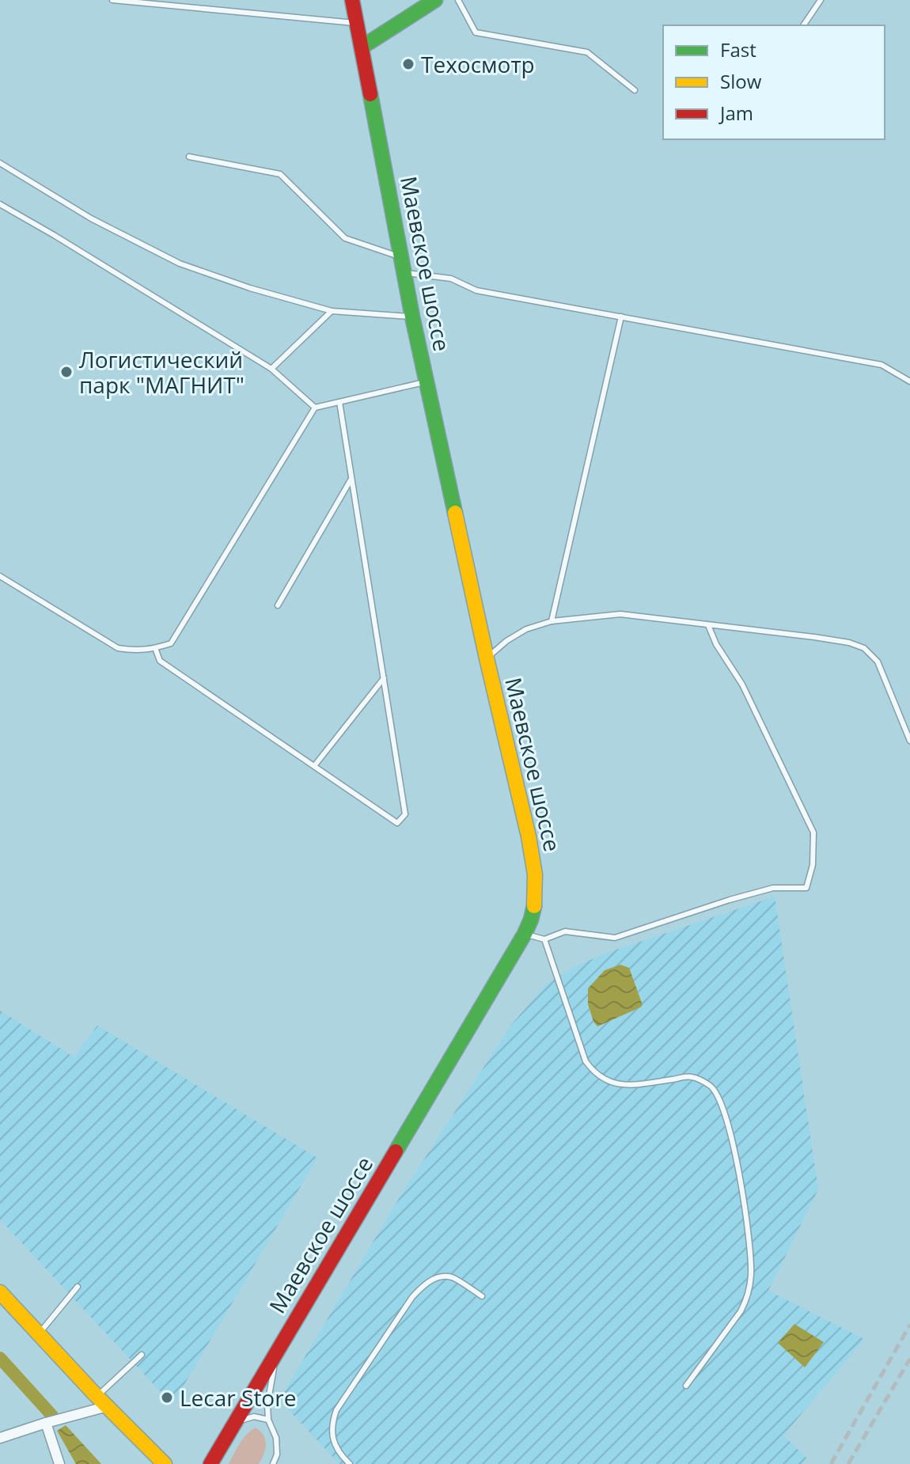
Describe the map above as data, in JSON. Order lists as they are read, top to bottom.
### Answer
{
  "streets": {
    "street": ["Маевское шоссе"]
  },
  "places": ["Техосмотр", "Логистический парк \"МАГНИТ\"", "Lecar Store"],
  "legend": ["Fast", "Slow", "Jam"]
}
